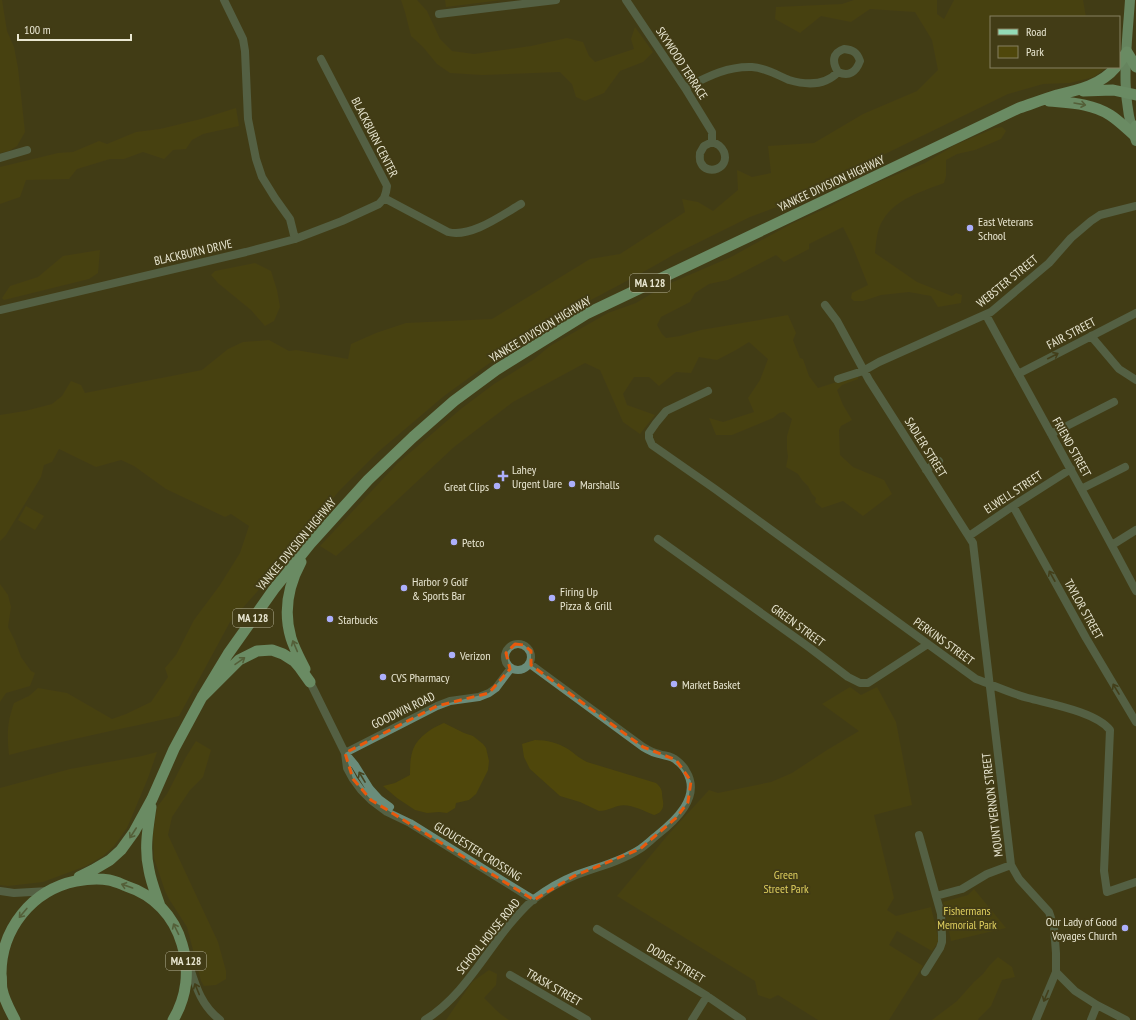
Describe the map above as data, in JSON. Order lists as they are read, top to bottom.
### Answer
{
  "streets": {
    "highway": ["YANKEE DIVISION HIGHWAY", "MA 128"],
    "street": [
      "SKYWOOD TERRACE",
      "BLACKBURN CENTER",
      "BLACKBURN DRIVE",
      "WEBSTER STREET",
      "FAIR STREET",
      "SADLER STREET",
      "FRIEND STREET",
      "ELWELL STREET",
      "TAYLOR STREET",
      "GREEN STREET",
      "PERKINS STREET",
      "GOODWIN ROAD",
      "MOUNT VERNON STREET",
      "GLOUCESTER CROSSING",
      "SCHOOL HOUSE ROAD",
      "DODGE STREET",
      "TRASK STREET"
    ]
  },
  "crossings": [
    ["BLACKBURN CENTER", "BLACKBURN DRIVE"],
    ["YANKEE DIVISION HIGHWAY", "MA 128"],
    ["WEBSTER STREET", "SADLER STREET"],
    ["WEBSTER STREET", "FRIEND STREET"],
    ["FAIR STREET", "FRIEND STREET"],
    ["SADLER STREET", "ELWELL STREET"],
    ["SADLER STREET", "MOUNT VERNON STREET"],
    ["FRIEND STREET", "ELWELL STREET"],
    ["ELWELL STREET", "TAYLOR STREET"],
    ["ELWELL STREET", "MOUNT VERNON STREET"],
    ["GREEN STREET", "PERKINS STREET"],
    ["PERKINS STREET", "MOUNT VERNON STREET"],
    ["GOODWIN ROAD", "GLOUCESTER CROSSING"],
    ["GOODWIN ROAD", "SCHOOL HOUSE ROAD"],
    ["GLOUCESTER CROSSING", "SCHOOL HOUSE ROAD"]
  ],
  "one_way": ["TAYLOR STREET"],
  "parks": ["Green Street Park", "Fishermans Memorial Park"],
  "places": {
    "other": [
      "East Veterans School",
      "Marshalls",
      "Great Clips",
      "Petco",
      "Harbor 9 Golf & Sports Bar",
      "Firing Up Pizza & Grill",
      "Starbucks",
      "Verizon",
      "CVS Pharmacy",
      "Market Basket",
      "Our Lady of Good Voyages Church"
    ],
    "health": ["Lahey Urgent Uare"]
  },
  "legend": ["Road", "Park"],
  "scale_bar": "100 m"
}
